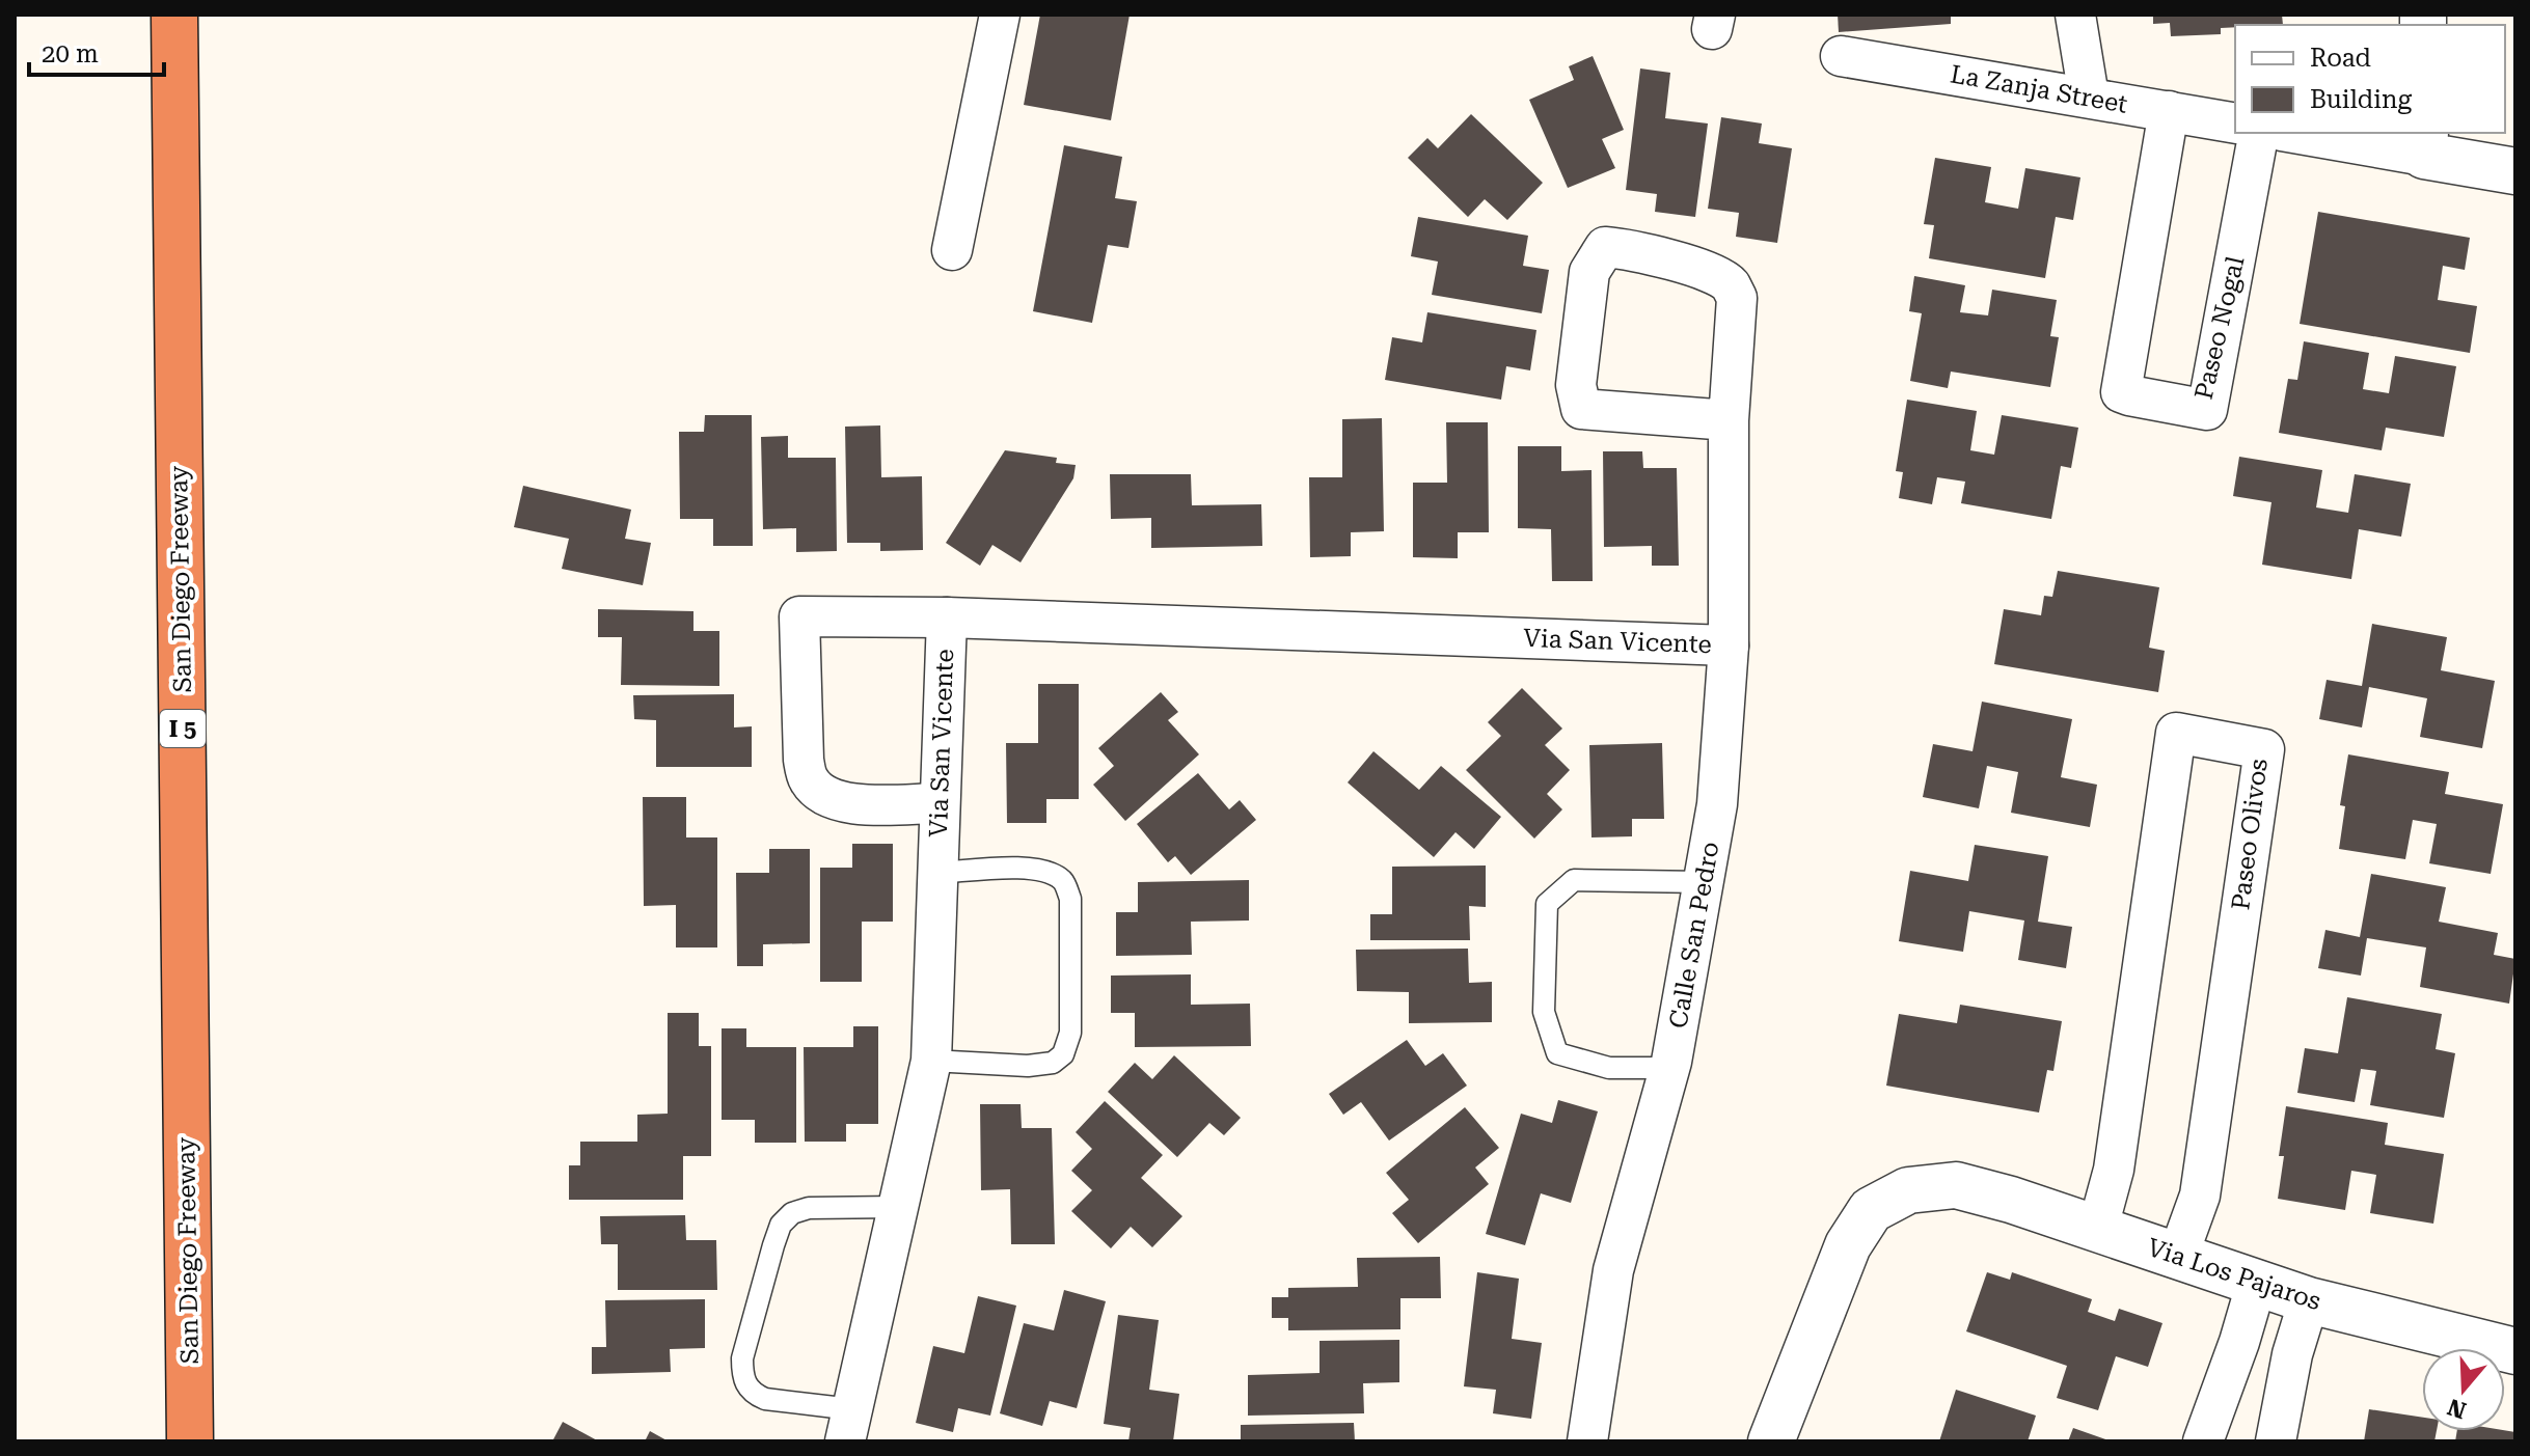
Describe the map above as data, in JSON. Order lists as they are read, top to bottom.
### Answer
{
  "streets": {
    "highway": ["San Diego Freeway", "I 5"],
    "street": [
      "La Zanja Street",
      "Paseo Nogal",
      "Via San Vicente",
      "Paseo Olivos",
      "Calle San Pedro",
      "Via Los Pajaros"
    ]
  },
  "crossings": [
    ["La Zanja Street", "Paseo Nogal"],
    ["Via San Vicente", "Calle San Pedro"],
    ["Paseo Olivos", "Via Los Pajaros"]
  ],
  "legend": ["Road", "Building"],
  "scale_bar": "20 m",
  "north": "bottom"
}
